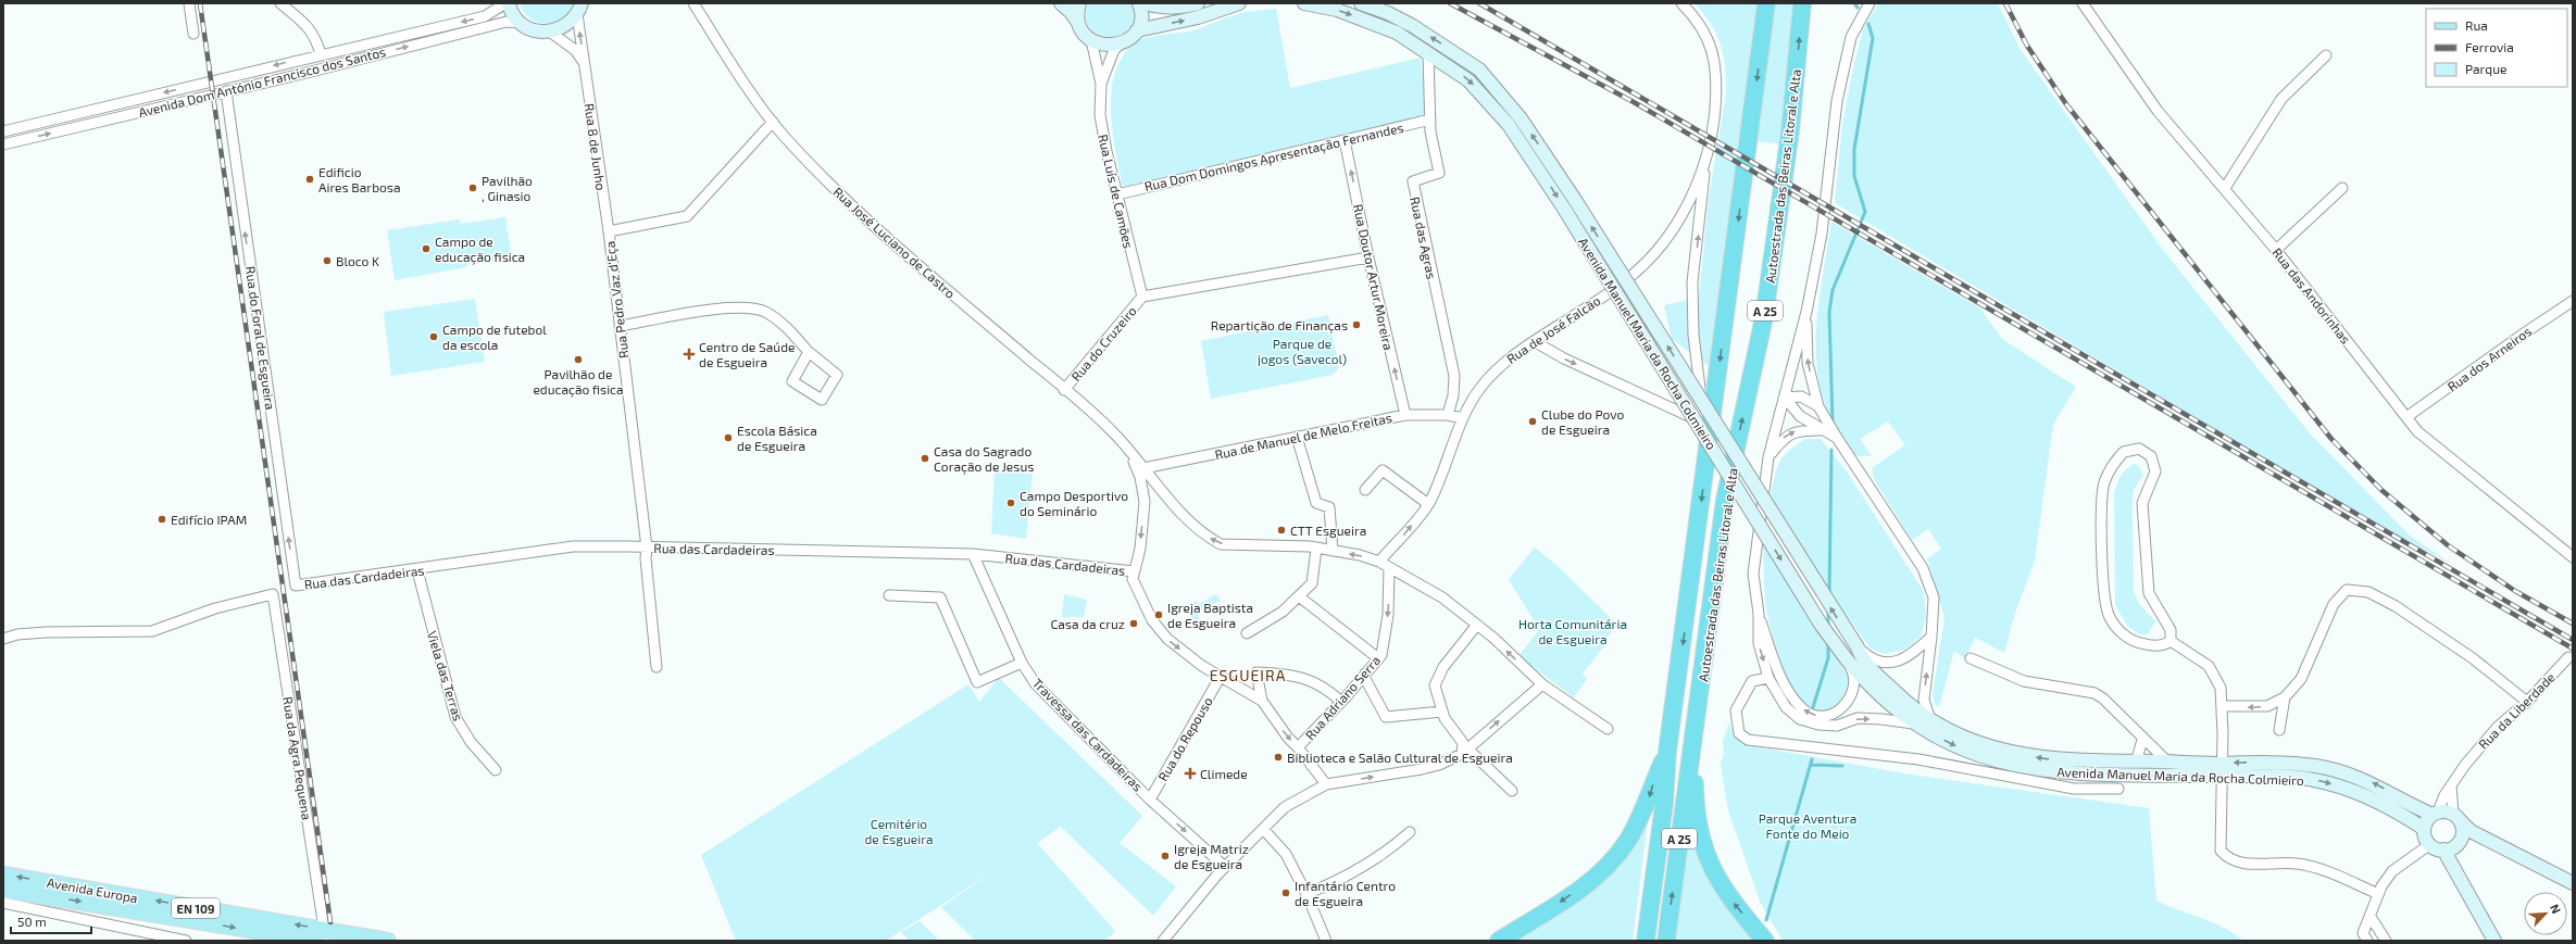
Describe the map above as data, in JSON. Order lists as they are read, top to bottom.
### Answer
{
  "streets": {
    "highway": ["Autoestrada das Beiras Litoral e Alta", "A 25"],
    "main road": ["Avenida Manuel Maria da Rocha Colmieiro", "Avenida Europa", "EN 109"],
    "street": [
      "Avenida Dom António Francisco dos Santos",
      "Rua 8 de Junho",
      "Rua Dom Domingos Apresentação Fernandes",
      "Rua Luís de Camões",
      "Rua das Agras",
      "Rua José Luciano de Castro",
      "Rua Doutor Artur Moreira",
      "Rua das Andorinhas",
      "Rua Pedro Vaz d'Eça",
      "Rua de José Falcão",
      "Rua do Foral de Esgueira",
      "Rua do Cruzeiro",
      "Rua dos Arneiros",
      "Rua de Manuel de Melo Freitas",
      "Rua das Cardadeiras",
      "Viela das Terras",
      "Rua Adriano Serra",
      "Rua da Liberdade",
      "Travessa das Cardadeiras",
      "Rua do Repouso",
      "Rua da Agra Pequena"
    ]
  },
  "crossings": [
    ["Avenida Dom António Francisco dos Santos", "Rua do Foral de Esgueira"],
    ["Rua 8 de Junho", "Rua Pedro Vaz d'Eça"],
    ["Rua Dom Domingos Apresentação Fernandes", "Rua Luís de Camões"],
    ["Rua Dom Domingos Apresentação Fernandes", "Rua das Agras"],
    ["Rua Dom Domingos Apresentação Fernandes", "Rua Doutor Artur Moreira"],
    ["Rua Luís de Camões", "Rua do Cruzeiro"],
    ["Rua das Agras", "Avenida Manuel Maria da Rocha Colmieiro"],
    ["Rua das Agras", "Rua de Manuel de Melo Freitas"],
    ["Rua José Luciano de Castro", "Rua Pedro Vaz d'Eça"],
    ["Rua José Luciano de Castro", "Rua do Cruzeiro"],
    ["Rua Doutor Artur Moreira", "Rua de Manuel de Melo Freitas"],
    ["Rua das Andorinhas", "Rua dos Arneiros"],
    ["Rua Pedro Vaz d'Eça", "Rua das Cardadeiras"],
    ["Rua de José Falcão", "Rua de Manuel de Melo Freitas"],
    ["Rua do Foral de Esgueira", "Rua das Cardadeiras"],
    ["Avenida Manuel Maria da Rocha Colmieiro", "Rua da Liberdade"],
    ["Rua das Cardadeiras", "Viela das Terras"],
    ["Rua das Cardadeiras", "Travessa das Cardadeiras"],
    ["Travessa das Cardadeiras", "Rua do Repouso"]
  ],
  "one_way": ["Rua Doutor Artur Moreira", "Rua do Foral de Esgueira"],
  "districts": ["ESGUEIRA"],
  "parks": [
    "Parque de jogos (Savecol)",
    "Horta Comunitária de Esgueira",
    "Parque Aventura Fonte do Meio",
    "Cemitério de Esgueira"
  ],
  "places": {
    "other": [
      "Edificio Aires Barbosa",
      "Pavilhão , Ginasio",
      "Campo de educação fisica",
      "Bloco K",
      "Repartição de Finanças",
      "Campo de futebol da escola",
      "Pavilhão de educação fisica",
      "Clube do Povo de Esgueira",
      "Escola Básica de Esgueira",
      "Casa do Sagrado Coração de Jesus",
      "Campo Desportivo do Seminário",
      "Edifício IPAM",
      "CTT Esgueira",
      "Igreja Baptista de Esgueira",
      "Casa da cruz",
      "Biblioteca e Salão Cultural de Esgueira",
      "Igreja Matriz de Esgueira",
      "Infantário Centro de Esgueira"
    ],
    "health": ["Centro de Saúde de Esgueira", "Climede"]
  },
  "legend": ["Rua", "Ferrovia", "Parque"],
  "scale_bar": "50 m",
  "north": "top right"
}
